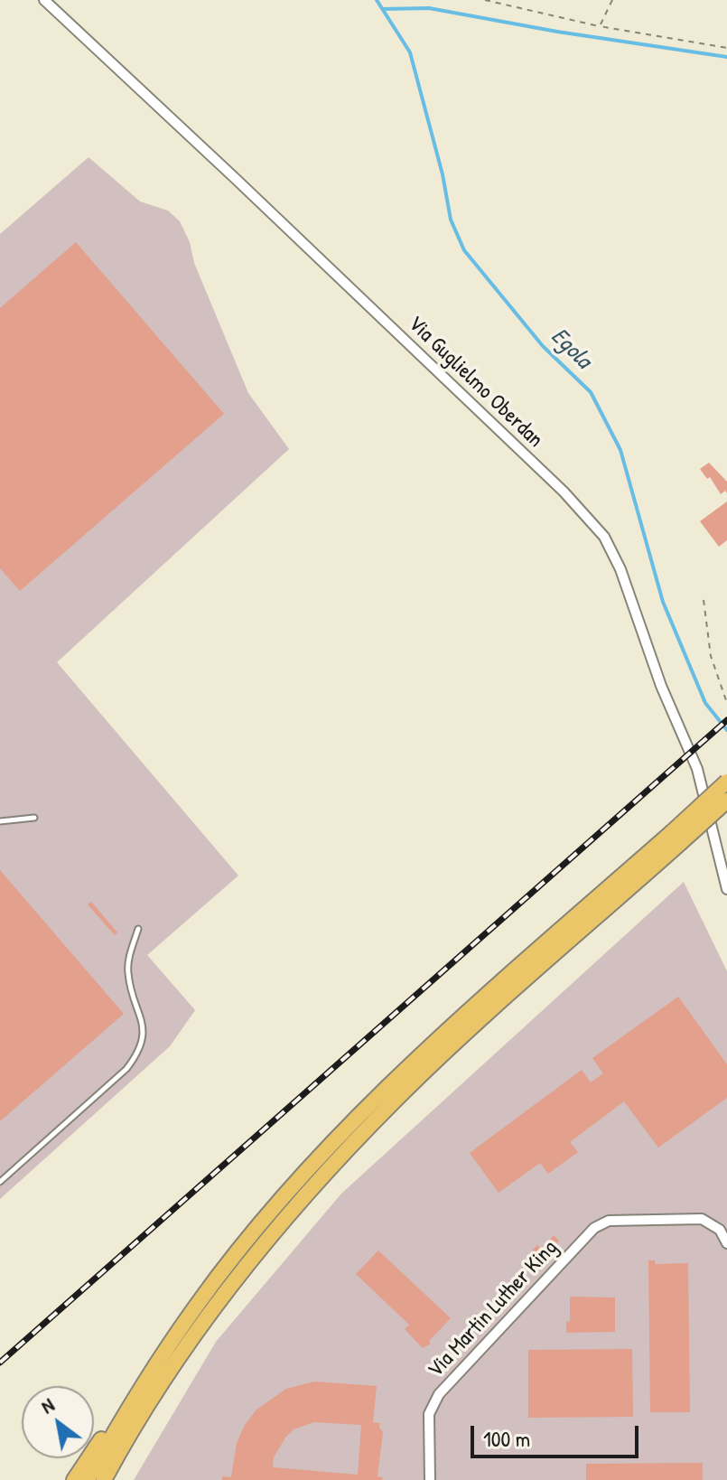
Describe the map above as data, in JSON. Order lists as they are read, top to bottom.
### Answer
{
  "streets": {
    "street": ["Via Guglielmo Oberdan", "Via Martin Luther King"]
  },
  "water": ["Egola"],
  "scale_bar": "100 m",
  "north": "top left"
}
